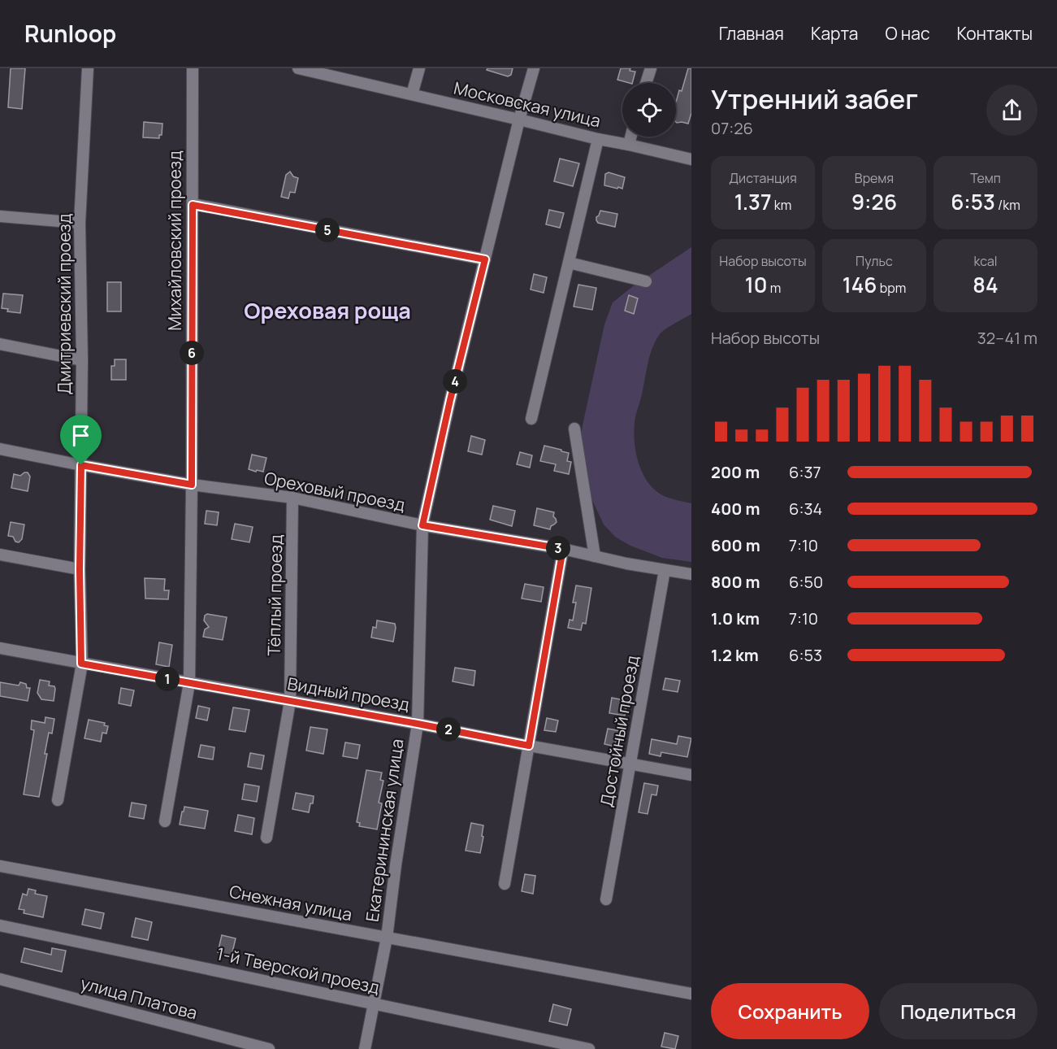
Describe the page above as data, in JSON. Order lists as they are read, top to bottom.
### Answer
{
  "streets": {
    "street": [
      "Московская улица",
      "Михайловский проезд",
      "Дмитриевский проезд",
      "Ореховый проезд",
      "Тёплый проезд",
      "Видный проезд",
      "Достойный проезд",
      "Екатерининская улица",
      "Снежная улица",
      "1-й Тверской проезд",
      "улица Платова"
    ]
  },
  "crossings": [
    ["Московская улица", "Екатерининская улица"],
    ["Михайловский проезд", "Ореховый проезд"],
    ["Михайловский проезд", "Видный проезд"],
    ["Дмитриевский проезд", "Ореховый проезд"],
    ["Дмитриевский проезд", "Видный проезд"],
    ["Ореховый проезд", "Тёплый проезд"],
    ["Ореховый проезд", "Достойный проезд"],
    ["Ореховый проезд", "Екатерининская улица"],
    ["Тёплый проезд", "Видный проезд"],
    ["Видный проезд", "Достойный проезд"],
    ["Видный проезд", "Екатерининская улица"],
    ["Екатерининская улица", "Снежная улица"],
    ["Екатерининская улица", "1-й Тверской проезд"]
  ],
  "districts": ["Ореховая роща"],
  "page": {
    "header": "Runloop",
    "nav": [
      "Главная",
      "Карта",
      "О нас",
      "Контакты"
    ],
    "heading": ["Утренний забег", "07:26"],
    "stats": [
      ["Дистанция", "1.37 km"],
      ["Время", "9:26"],
      ["Темп", "6:53 /km"],
      ["Набор высоты", "10 m"],
      ["Пульс", "146 bpm"],
      ["kcal", "84"]
    ],
    "pins": [
      "5",
      "6",
      "4",
      "3",
      "1",
      "2"
    ],
    "chart": ["Набор высоты", "32–41 m"],
    "list": [
      {
        "name": "200 m",
        "note": "6:37"
      },
      {
        "name": "400 m",
        "note": "6:34"
      },
      {
        "name": "600 m",
        "note": "7:10"
      },
      {
        "name": "800 m",
        "note": "6:50"
      },
      {
        "name": "1.0 km",
        "note": "7:10"
      },
      {
        "name": "1.2 km",
        "note": "6:53"
      }
    ],
    "buttons": ["Сохранить", "Поделиться"]
  }
}
